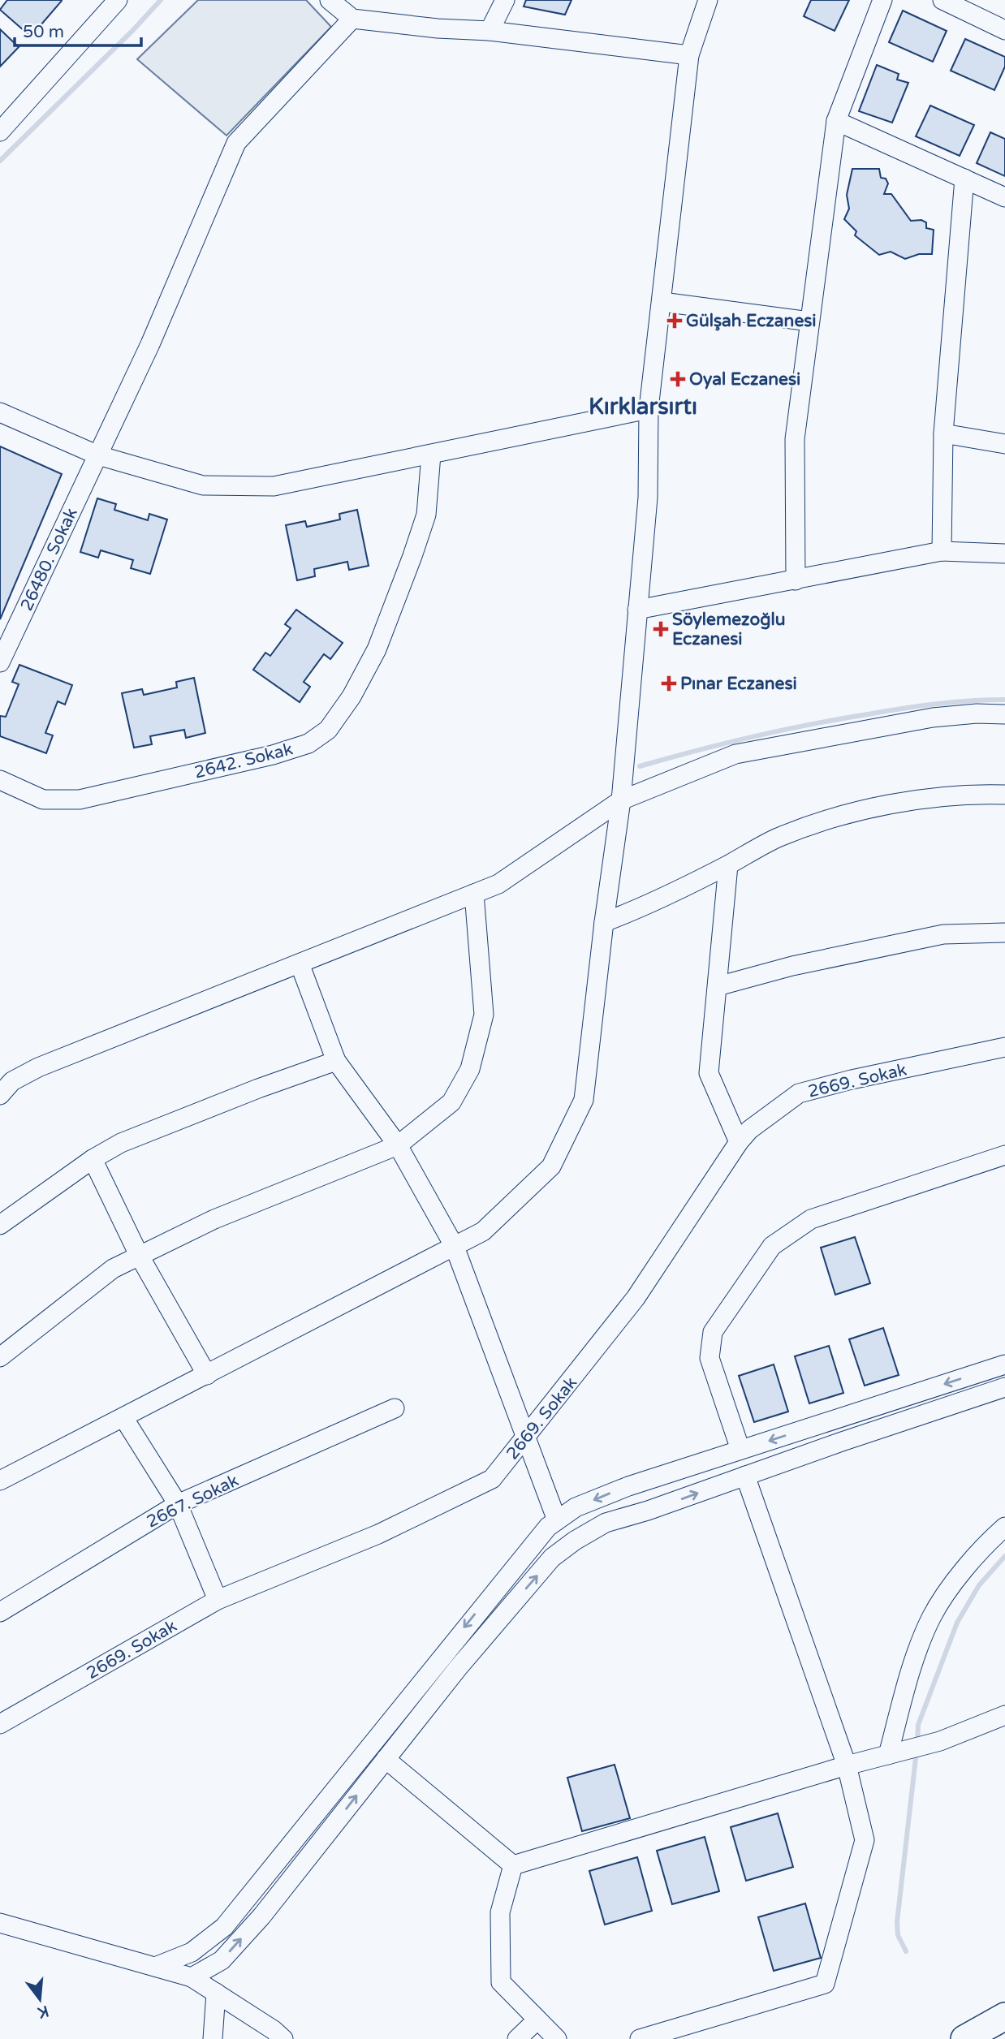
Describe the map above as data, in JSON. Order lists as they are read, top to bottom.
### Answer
{
  "streets": {
    "street": [
      "26480. Sokak",
      "2642. Sokak",
      "2669. Sokak",
      "2667. Sokak"
    ]
  },
  "districts": ["Kırklarsırtı"],
  "places": {
    "health": [
      "Gülşah Eczanesi",
      "Oyal Eczanesi",
      "Söylemezoğlu Eczanesi",
      "Pınar Eczanesi"
    ]
  },
  "scale_bar": "50 m",
  "north": "bottom"
}
